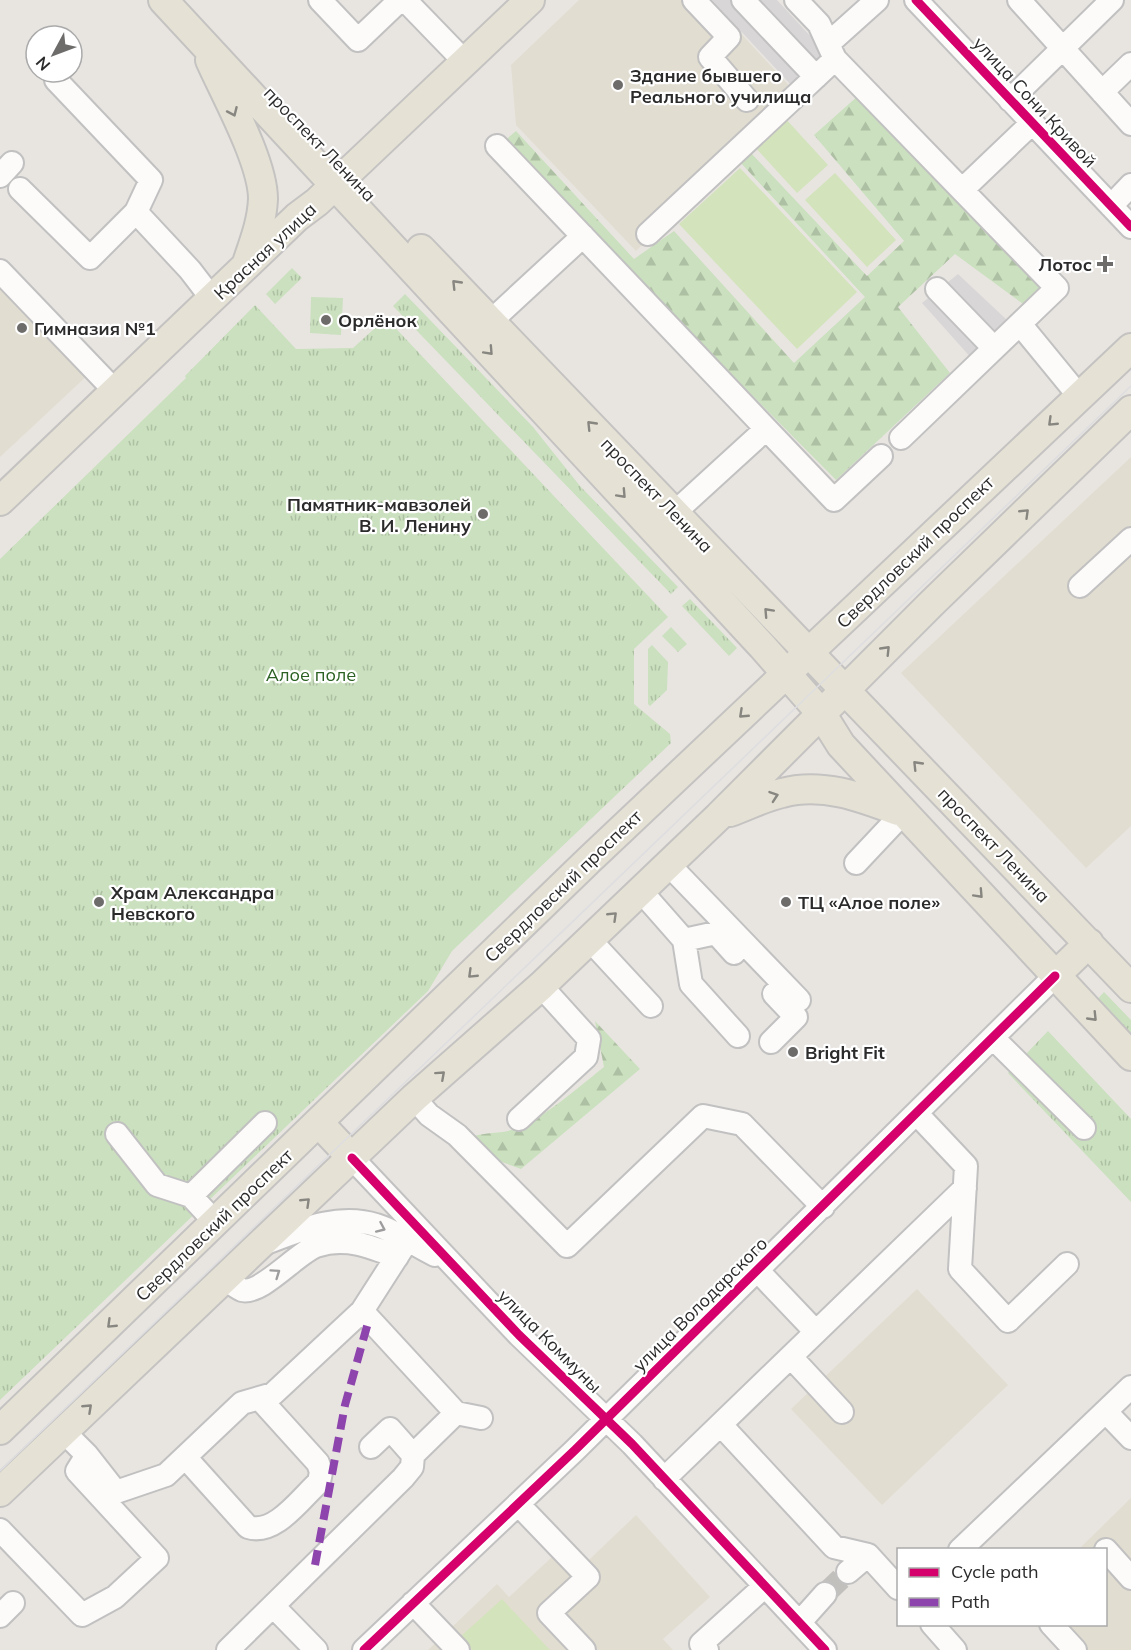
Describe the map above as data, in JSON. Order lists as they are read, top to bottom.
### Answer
{
  "streets": {
    "main road": [
      "проспект Ленина",
      "Красная улица",
      "Свердловский проспект",
      "улица Володарского",
      "улица Коммуны"
    ],
    "street": ["улица Сони Кривой"]
  },
  "crossings": [
    ["проспект Ленина", "Красная улица"],
    ["проспект Ленина", "Свердловский проспект"],
    ["проспект Ленина", "улица Володарского"],
    ["Свердловский проспект", "улица Коммуны"],
    ["улица Володарского", "улица Коммуны"]
  ],
  "parks": ["Алое поле"],
  "places": {
    "other": [
      "Здание бывшего Реального училища",
      "Орлёнок",
      "Гимназия №1",
      "Памятник-мавзолей В. И. Ленину",
      "Храм Александра Невского",
      "ТЦ «Алое поле»",
      "Bright Fit"
    ],
    "health": ["Лотос"]
  },
  "legend": ["Cycle path", "Path"],
  "north": "bottom left"
}
